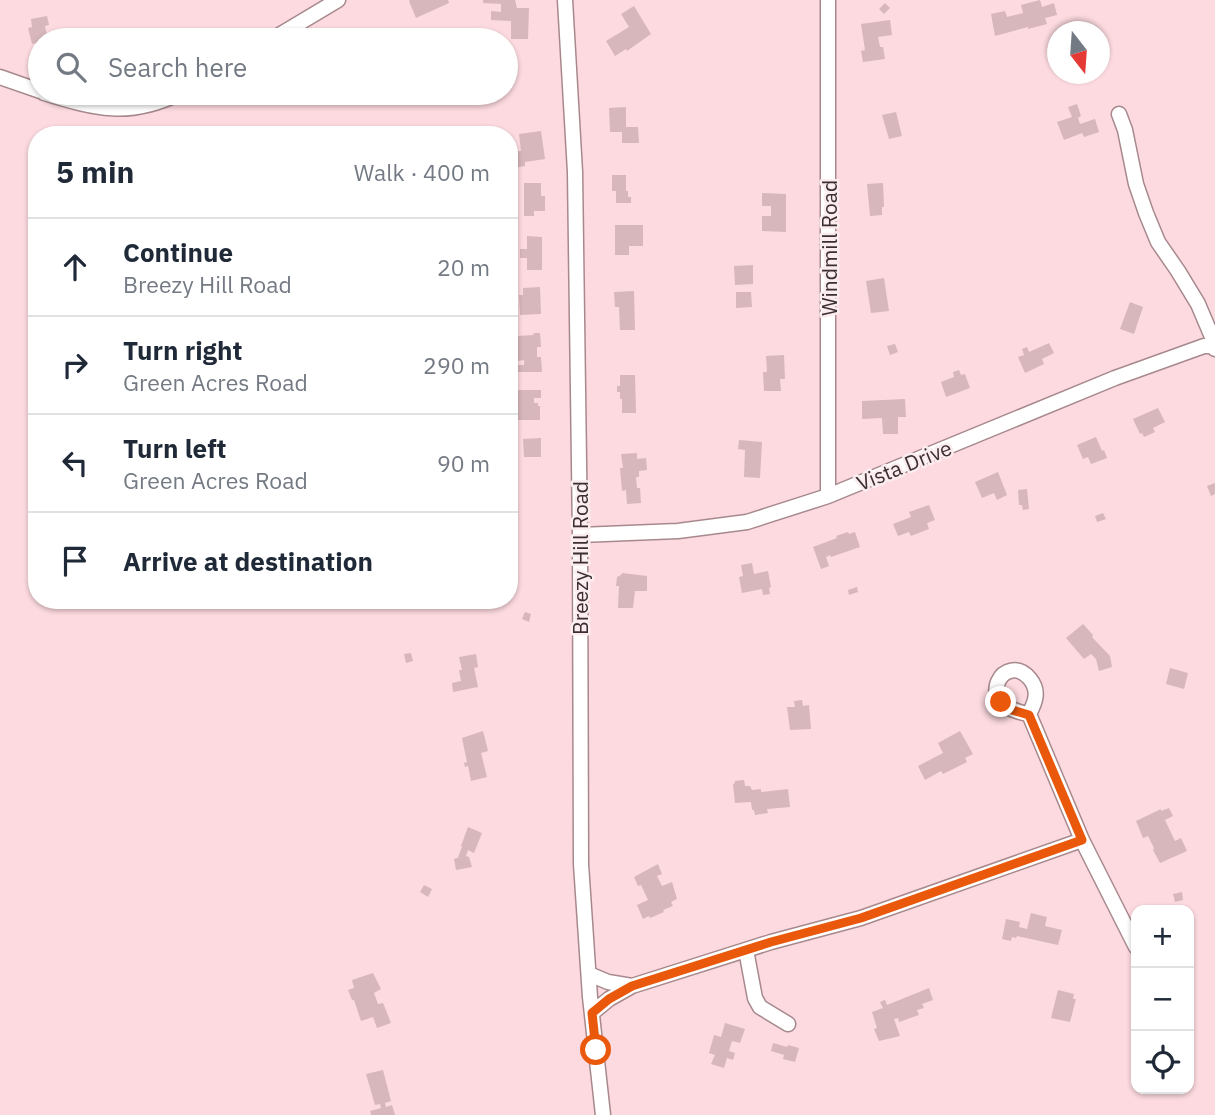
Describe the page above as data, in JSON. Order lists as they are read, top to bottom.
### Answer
{
  "streets": {
    "street": ["Windmill Road", "Vista Drive", "Breezy Hill Road"]
  },
  "crossings": [
    ["Windmill Road", "Vista Drive"],
    ["Vista Drive", "Breezy Hill Road"]
  ],
  "north": "bottom",
  "page": {
    "search": "Search here",
    "heading": ["5 min", "Walk · 400 m"],
    "list": [
      ["Continue", "Breezy Hill Road", "20 m"],
      ["Turn right", "Green Acres Road", "290 m"],
      ["Turn left", "Green Acres Road", "90 m"],
      "Arrive at destination"
    ],
    "map_buttons": ["+", "−"]
  }
}
